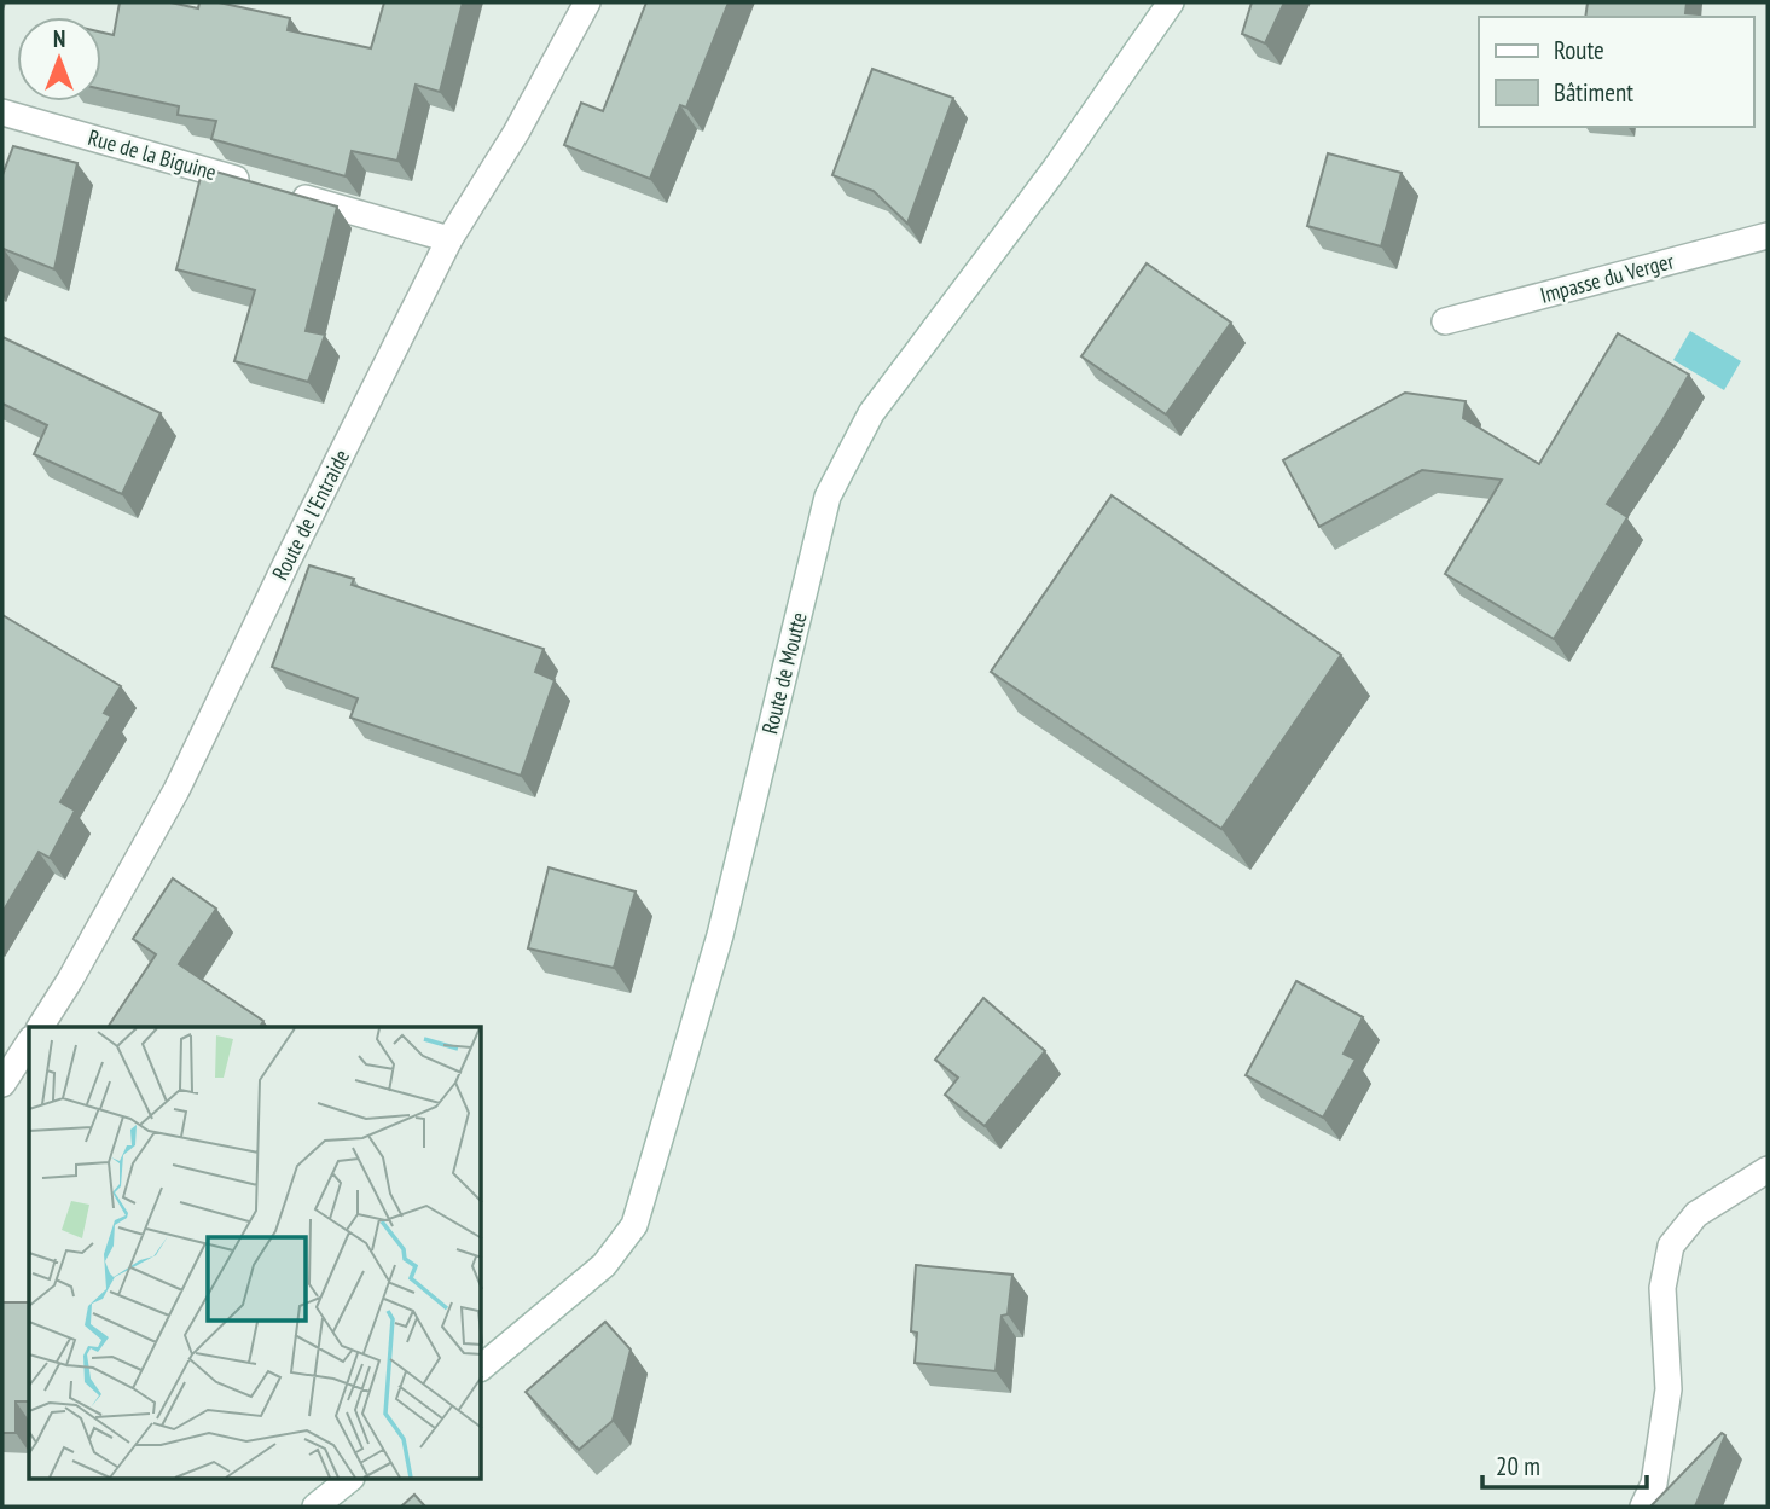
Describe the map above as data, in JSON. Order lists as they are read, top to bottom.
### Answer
{
  "streets": {
    "street": [
      "Rue de la Biguine",
      "Impasse du Verger",
      "Route de l'Entraide",
      "Route de Moutte"
    ]
  },
  "legend": ["Route", "Bâtiment"],
  "scale_bar": "20 m",
  "north": "top"
}
